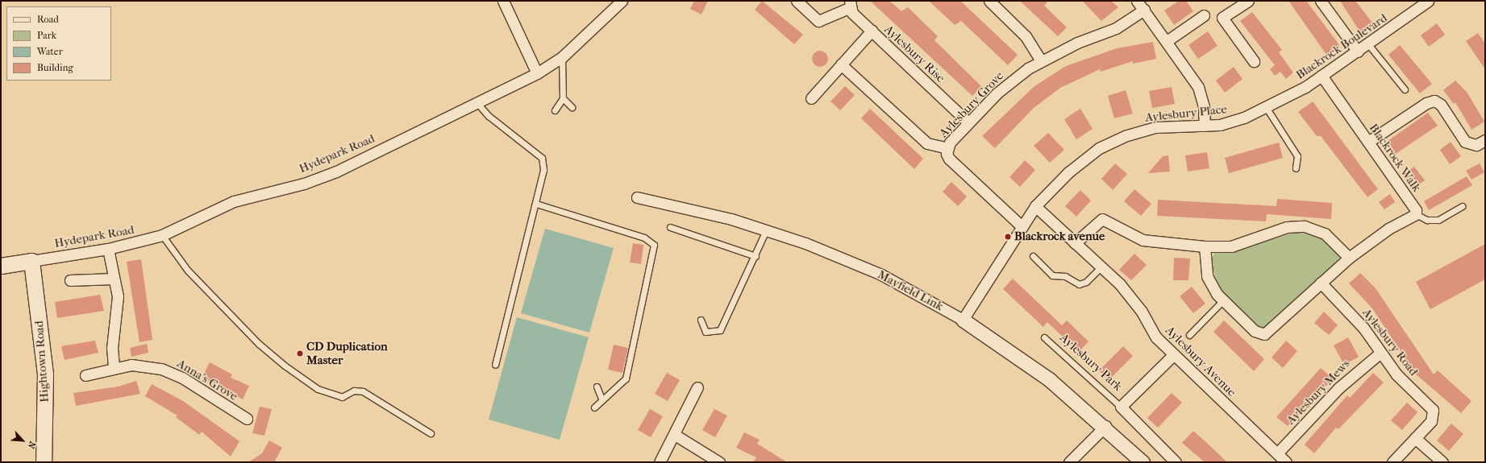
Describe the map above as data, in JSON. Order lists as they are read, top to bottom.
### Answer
{
  "streets": {
    "main road": ["Hightown Road"],
    "street": [
      "Blackrock Boulevard",
      "Aylesbury Rise",
      "Aylesbury Grove",
      "Aylesbury Place",
      "Hydepark Road",
      "Blackrock Walk",
      "Mayfield Link",
      "Aylesbury Road",
      "Aylesbury Avenue",
      "Aylesbury Park",
      "Anna's Grove",
      "Aylesbury Mews"
    ]
  },
  "crossings": [
    ["Blackrock Boulevard", "Aylesbury Place"],
    ["Blackrock Boulevard", "Blackrock Walk"],
    ["Aylesbury Rise", "Aylesbury Grove"],
    ["Aylesbury Grove", "Aylesbury Place"],
    ["Aylesbury Place", "Mayfield Link"],
    ["Aylesbury Place", "Aylesbury Avenue"],
    ["Hydepark Road", "Hightown Road"],
    ["Aylesbury Road", "Aylesbury Mews"],
    ["Aylesbury Avenue", "Aylesbury Park"],
    ["Aylesbury Avenue", "Aylesbury Mews"]
  ],
  "places": ["Blackrock avenue", "CD Duplication Master"],
  "legend": [
    "Road",
    "Park",
    "Water",
    "Building"
  ],
  "north": "bottom right"
}
